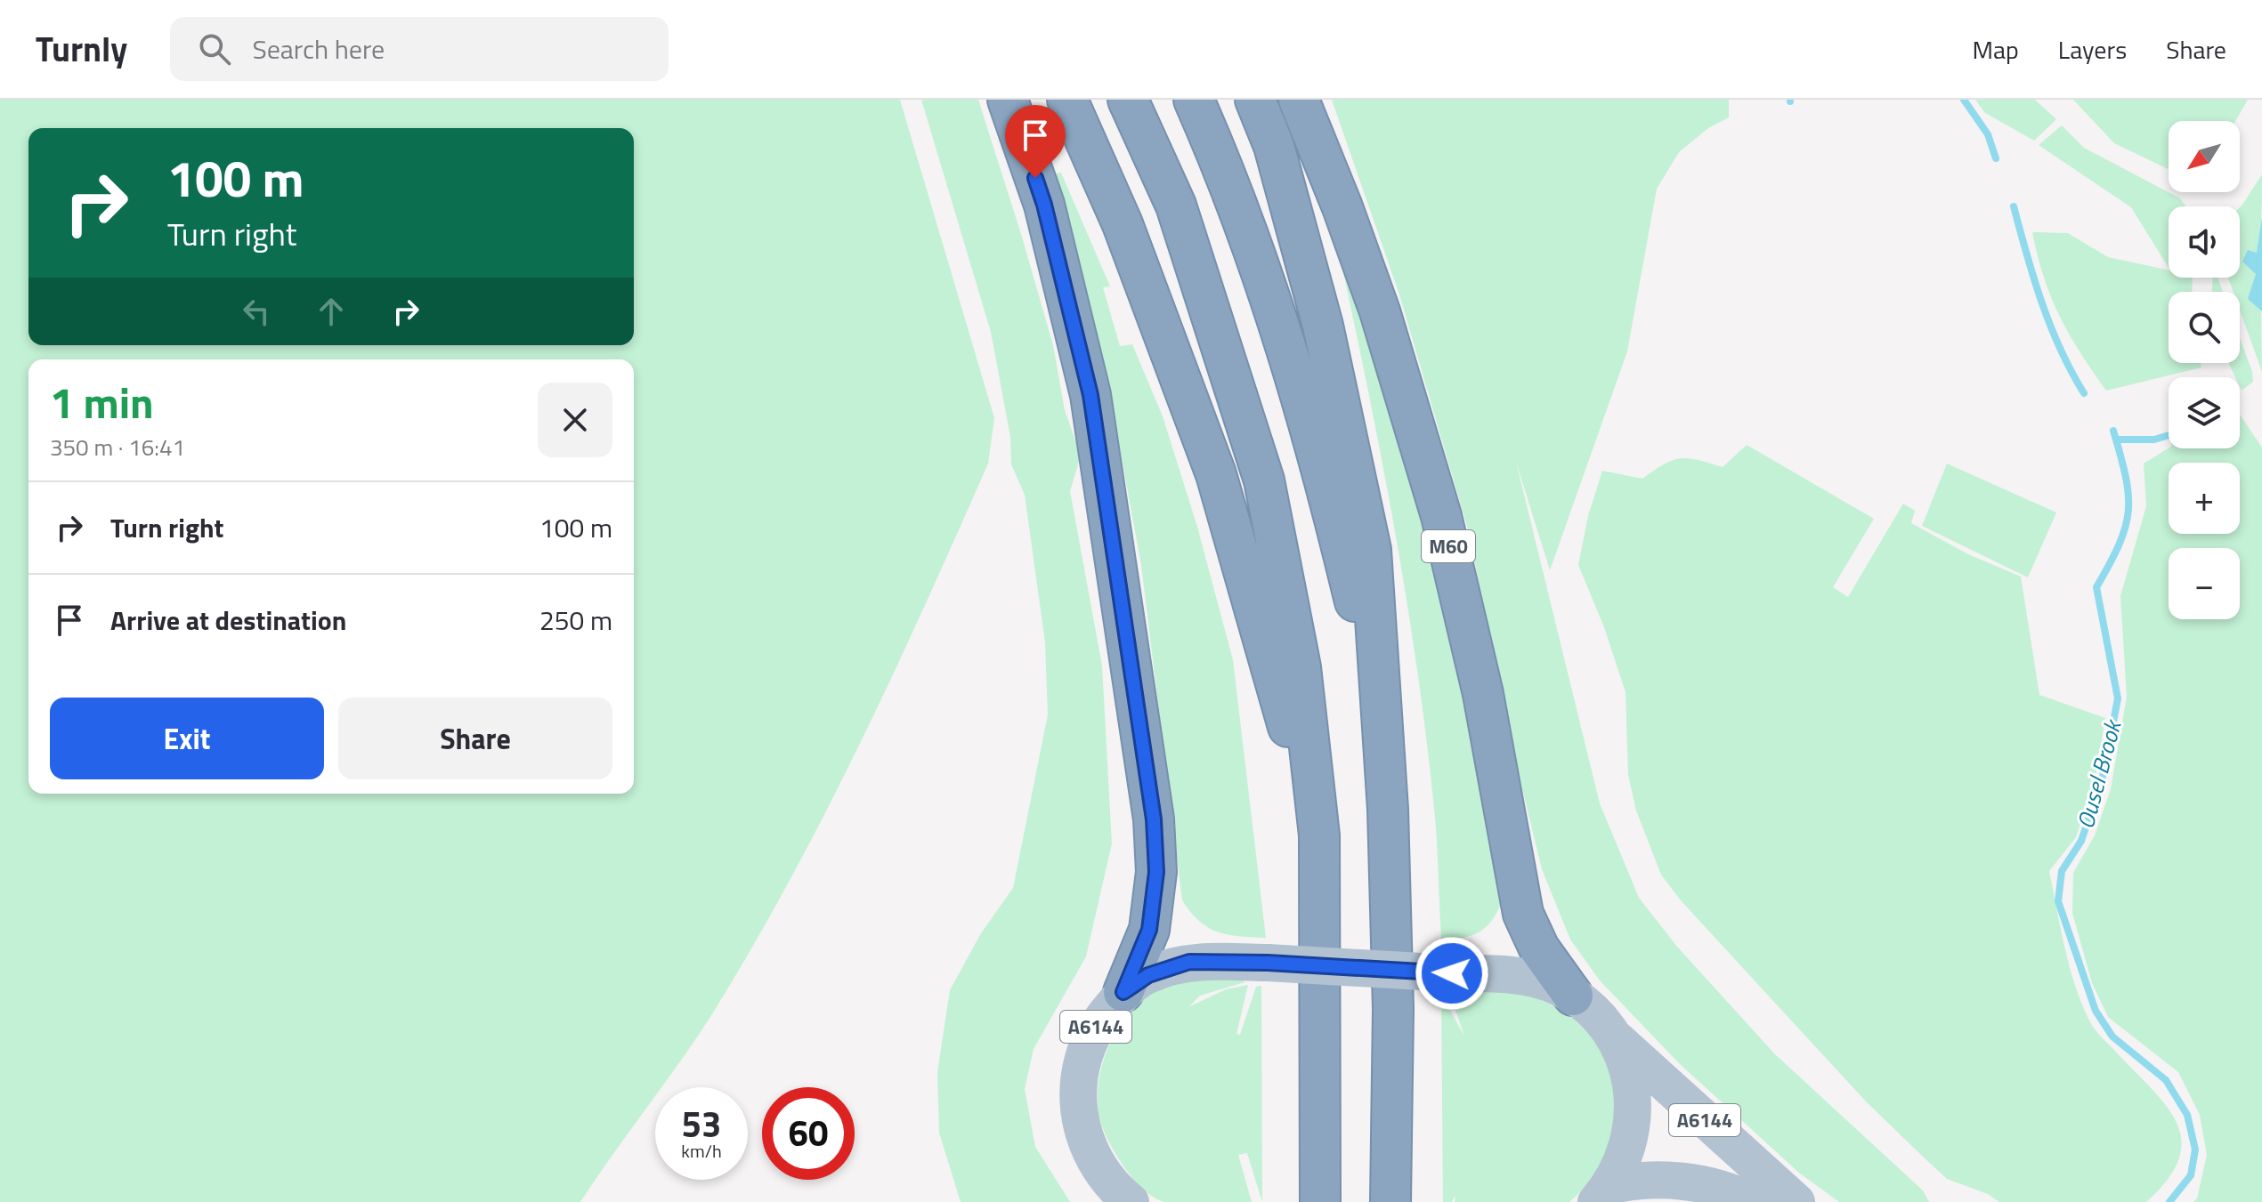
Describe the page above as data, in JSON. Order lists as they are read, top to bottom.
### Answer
{
  "streets": {
    "highway": ["M60"],
    "main road": ["A6144"]
  },
  "crossings": [
    ["M60", "A6144"]
  ],
  "water": ["Ousel Brook"],
  "north": "bottom left",
  "page": {
    "header": "Turnly",
    "search": "Search here",
    "nav": ["Map", "Layers", "Share"],
    "map_buttons": ["+", "−"],
    "turn": ["100 m", "Turn right"],
    "heading": ["1 min", "350 m · 16:41"],
    "list": [
      {
        "name": "Turn right",
        "value": "100 m"
      },
      {
        "name": "Arrive at destination",
        "value": "250 m"
      }
    ],
    "buttons": ["Exit", "Share"],
    "speed": "53 km/h",
    "limit": "60"
  }
}
